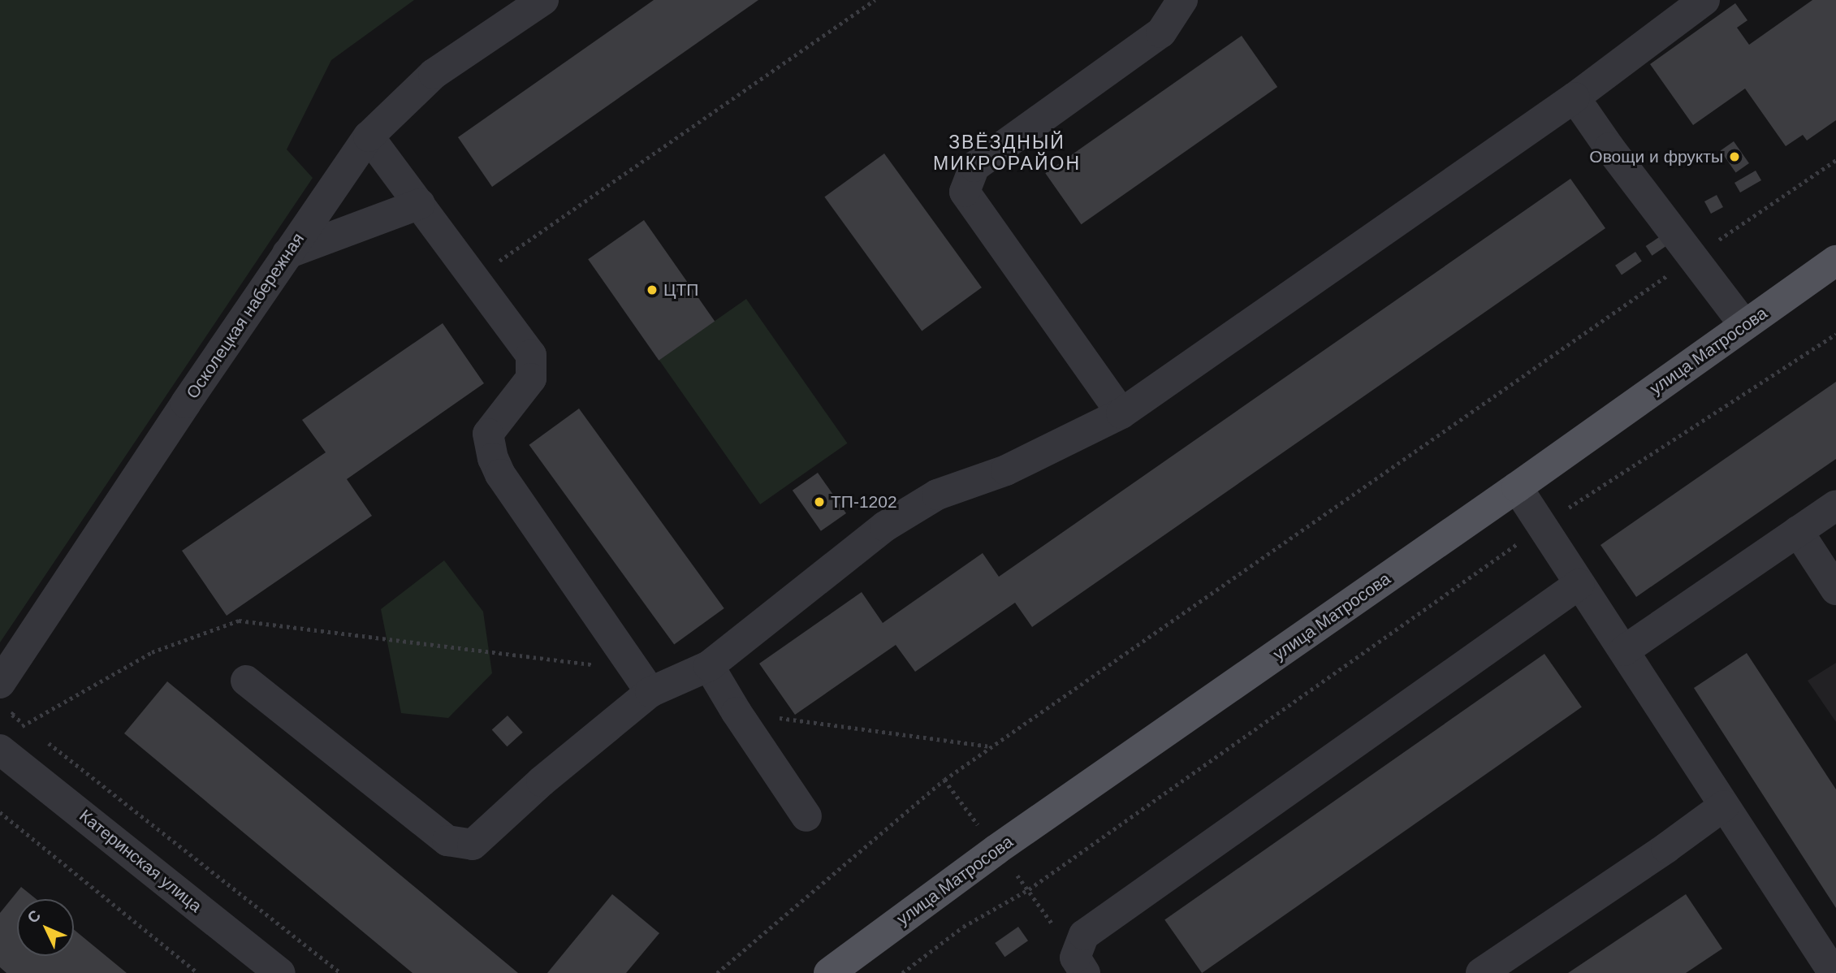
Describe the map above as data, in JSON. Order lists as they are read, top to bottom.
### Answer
{
  "streets": {
    "main road": ["улица Матросова"],
    "street": ["Осколецкая набережная", "Катеринская улица"]
  },
  "districts": ["ЗВЁЗДНЫЙ МИКРОРАЙОН"],
  "places": ["Овощи и фрукты", "ЦТП", "ТП-1202"],
  "north": "top left"
}
